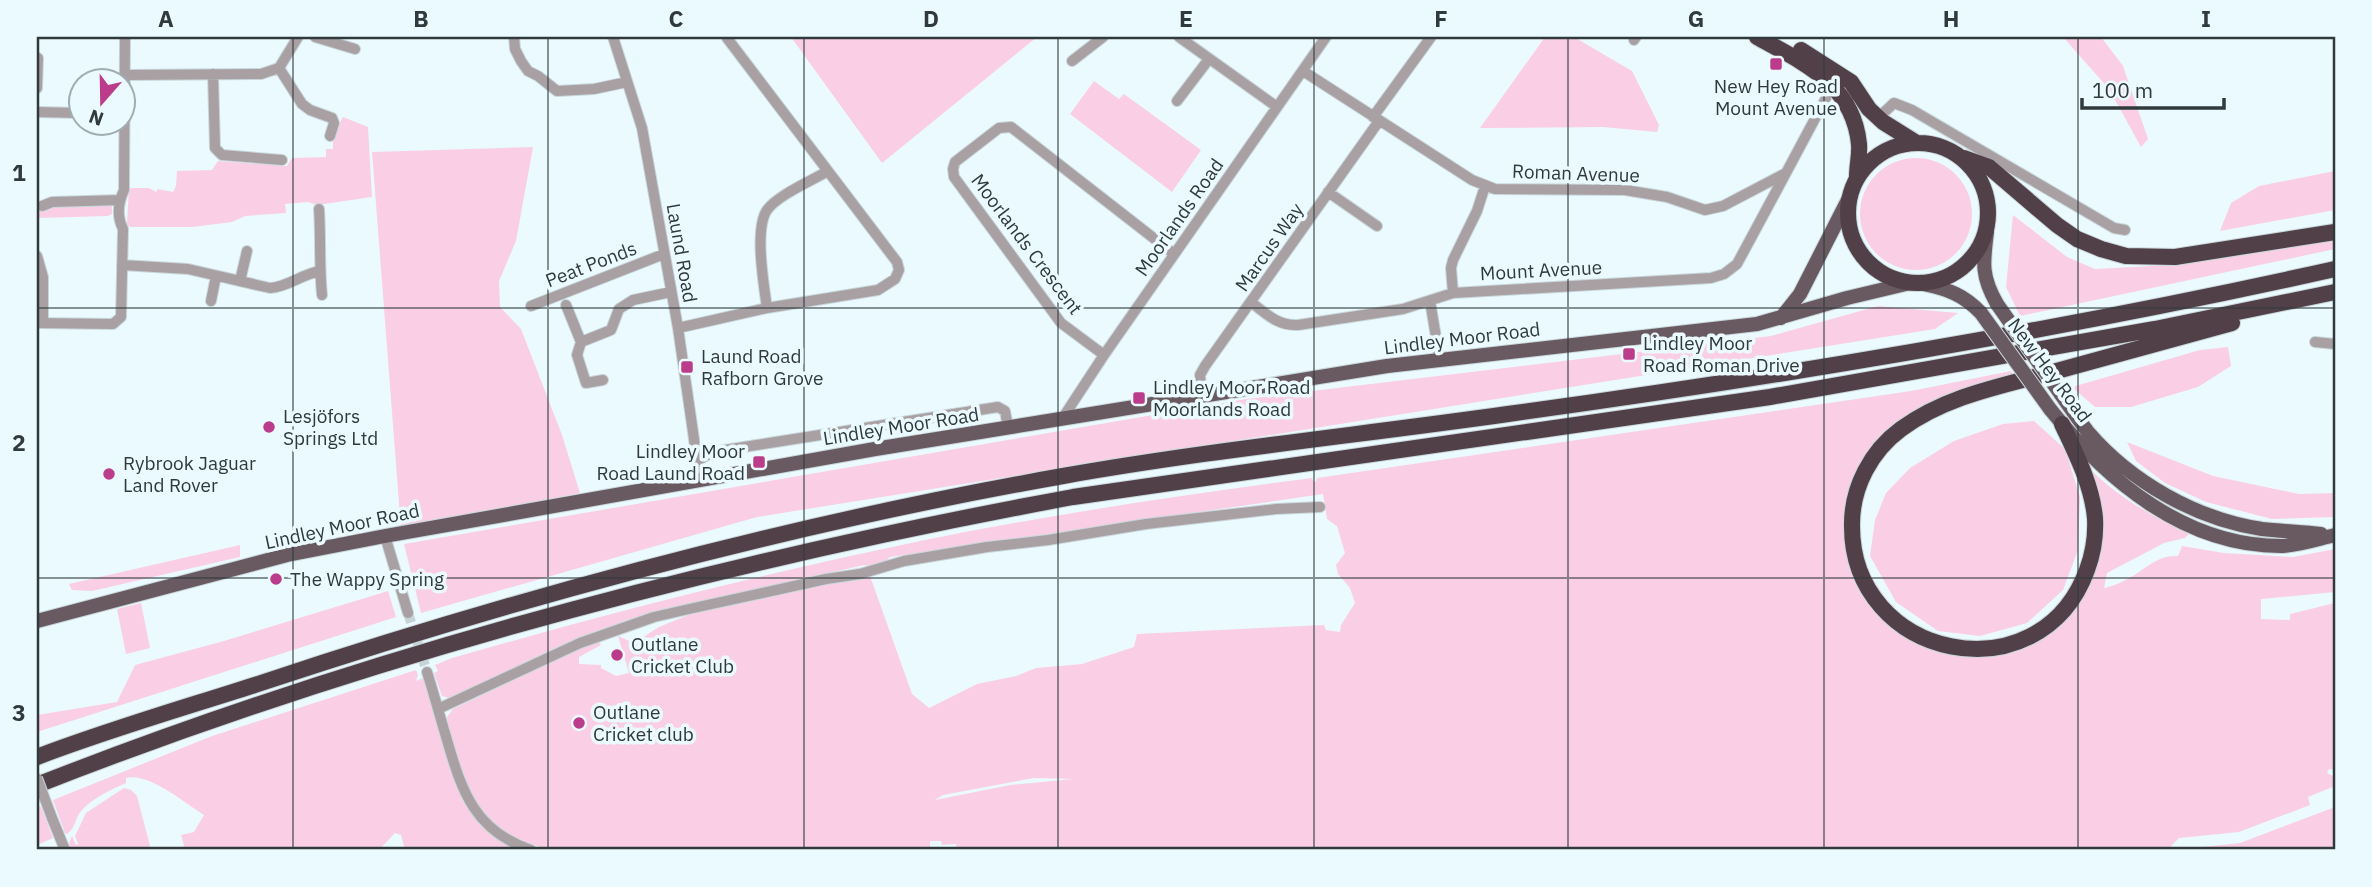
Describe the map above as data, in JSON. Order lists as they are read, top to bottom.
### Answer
{
  "streets": {
    "main road": ["Lindley Moor Road", "New Hey Road"],
    "street": [
      "Roman Avenue",
      "Moorlands Road",
      "Moorlands Crescent",
      "Marcus Way",
      "Laund Road",
      "Peat Ponds",
      "Mount Avenue"
    ]
  },
  "crossings": [
    ["Roman Avenue", "Moorlands Road"],
    ["Roman Avenue", "Marcus Way"],
    ["Roman Avenue", "Mount Avenue"],
    ["Moorlands Road", "Moorlands Crescent"],
    ["Moorlands Road", "Lindley Moor Road"],
    ["Marcus Way", "Mount Avenue"],
    ["Marcus Way", "Lindley Moor Road"],
    ["Laund Road", "Peat Ponds"],
    ["Laund Road", "Lindley Moor Road"],
    ["Lindley Moor Road", "New Hey Road"]
  ],
  "places": {
    "transit": [
      "New Hey Road Mount Avenue",
      "Lindley Moor Road Roman Drive",
      "Laund Road Rafborn Grove",
      "Lindley Moor Road Moorlands Road",
      "Lindley Moor Road Laund Road"
    ],
    "other": [
      "Lesjöfors Springs Ltd",
      "Rybrook Jaguar Land Rover",
      "The Wappy Spring",
      "Outlane Cricket Club",
      "Outlane Cricket club"
    ]
  },
  "scale_bar": "100 m",
  "north": "bottom",
  "grid": {
    "columns": [
      "A",
      "B",
      "C",
      "D",
      "E",
      "F",
      "G",
      "H",
      "I"
    ],
    "rows": ["1", "2", "3"]
  }
}
